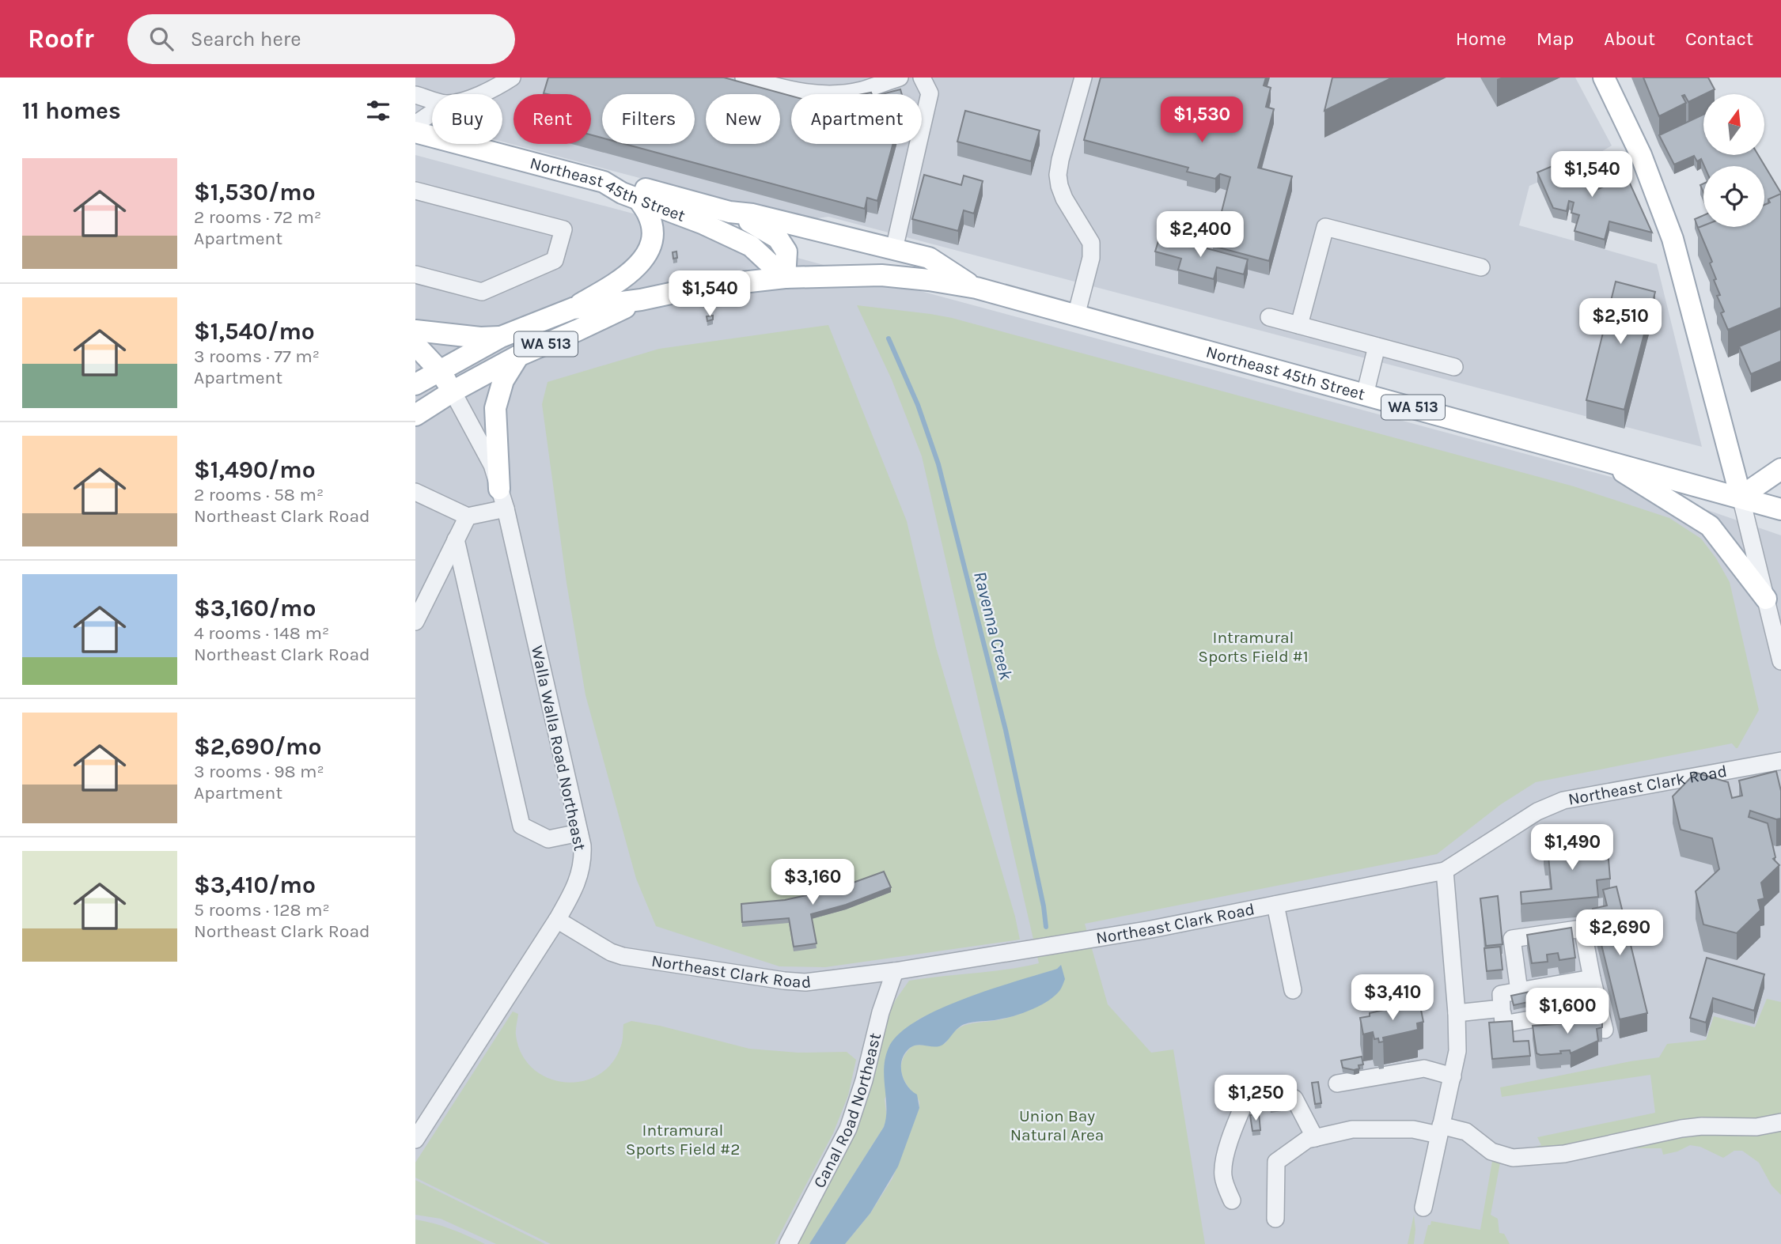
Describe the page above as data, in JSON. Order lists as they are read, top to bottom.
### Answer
{
  "streets": {
    "main road": ["Northeast 45th Street", "WA 513"],
    "street": ["Walla Walla Road Northeast", "Northeast Clark Road", "Canal Road Northeast"]
  },
  "crossings": [
    ["Northeast 45th Street", "WA 513"],
    ["WA 513", "Walla Walla Road Northeast"],
    ["Walla Walla Road Northeast", "Northeast Clark Road"],
    ["Northeast Clark Road", "Canal Road Northeast"]
  ],
  "water": ["Ravenna Creek"],
  "parks": ["Intramural Sports Field #1", "Union Bay Natural Area", "Intramural Sports Field #2"],
  "north": "top",
  "page": {
    "header": "Roofr",
    "search": "Search here",
    "nav": [
      "Home",
      "Map",
      "About",
      "Contact"
    ],
    "heading": "11 homes",
    "chip": [
      "Buy",
      "Rent",
      "Filters",
      "New",
      "Apartment"
    ],
    "price": [
      "$1,530",
      "$1,540",
      "$2,400",
      "$1,540",
      "$2,510",
      "$1,490",
      "$3,160",
      "$2,690",
      "$3,410",
      "$1,600",
      "$1,250"
    ],
    "list": [
      {
        "name": "$1,530/mo",
        "note": "2 rooms · 72 m² · Apartment"
      },
      {
        "name": "$1,540/mo",
        "note": "3 rooms · 77 m² · Apartment"
      },
      {
        "name": "$1,490/mo",
        "note": "2 rooms · 58 m² · Northeast Clark Road"
      },
      {
        "name": "$3,160/mo",
        "note": "4 rooms · 148 m² · Northeast Clark Road"
      },
      {
        "name": "$2,690/mo",
        "note": "3 rooms · 98 m² · Apartment"
      },
      {
        "name": "$3,410/mo",
        "note": "5 rooms · 128 m² · Northeast Clark Road"
      }
    ]
  }
}
